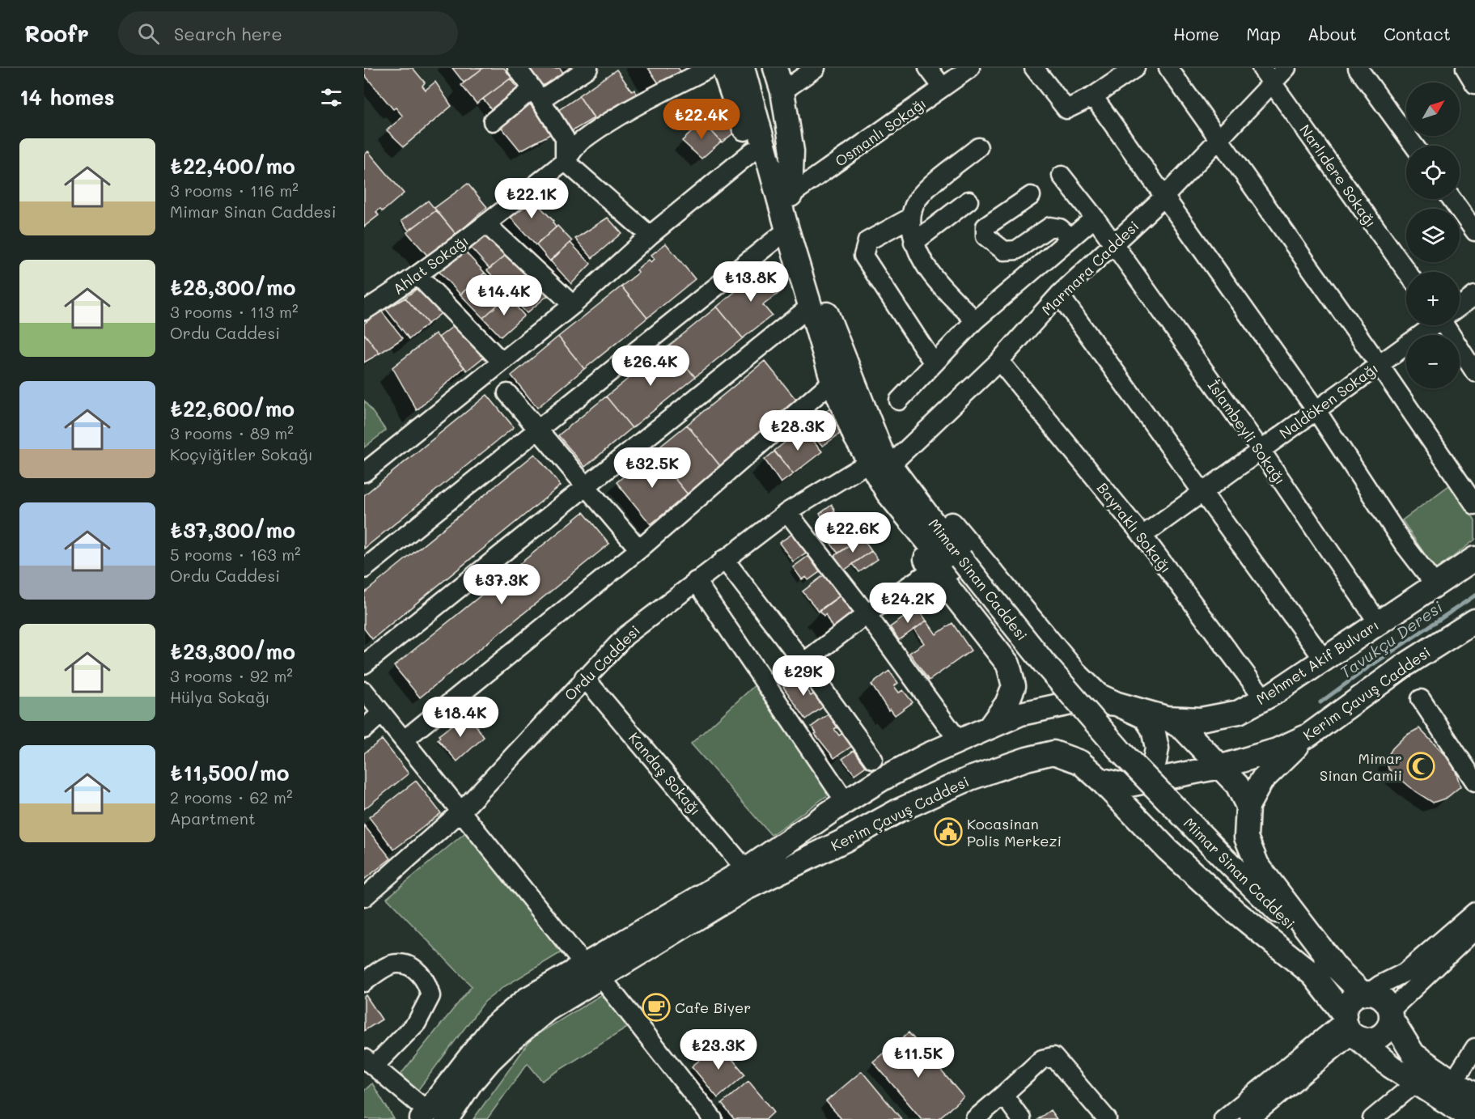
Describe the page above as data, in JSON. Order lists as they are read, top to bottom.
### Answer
{
  "streets": {
    "main road": ["Mimar Sinan Caddesi", "Mehmet Akif Bulvarı", "Kerim Çavuş Caddesi"],
    "street": [
      "Osmanlı Sokağı",
      "Narlıdere Sokağı",
      "Ahlat Sokağı",
      "Marmara Caddesi",
      "Naldöken Sokağı",
      "İslambeyli Sokağı",
      "Bayraklı Sokağı",
      "Ordu Caddesi",
      "Kandaş Sokağı"
    ]
  },
  "crossings": [
    ["Osmanlı Sokağı", "Mimar Sinan Caddesi"],
    ["Narlıdere Sokağı", "Marmara Caddesi"],
    ["Marmara Caddesi", "İslambeyli Sokağı"],
    ["Marmara Caddesi", "Bayraklı Sokağı"],
    ["Marmara Caddesi", "Mimar Sinan Caddesi"],
    ["Marmara Caddesi", "Ordu Caddesi"],
    ["Naldöken Sokağı", "İslambeyli Sokağı"],
    ["Naldöken Sokağı", "Bayraklı Sokağı"],
    ["İslambeyli Sokağı", "Mehmet Akif Bulvarı"],
    ["Bayraklı Sokağı", "Mehmet Akif Bulvarı"],
    ["Mimar Sinan Caddesi", "Ordu Caddesi"],
    ["Mehmet Akif Bulvarı", "Kerim Çavuş Caddesi"],
    ["Ordu Caddesi", "Kandaş Sokağı"],
    ["Kerim Çavuş Caddesi", "Kandaş Sokağı"]
  ],
  "water": ["Tavukçu Deresi"],
  "places": {
    "mosque": ["Mimar Sinan Camii"],
    "public building": ["Kocasinan Polis Merkezi"],
    "cafe": ["Cafe Biyer"]
  },
  "north": "top right",
  "page": {
    "header": "Roofr",
    "search": "Search here",
    "nav": [
      "Home",
      "Map",
      "About",
      "Contact"
    ],
    "heading": "14 homes",
    "map_buttons": ["+", "−"],
    "price": [
      "₺22.4K",
      "₺22.1K",
      "₺13.8K",
      "₺14.4K",
      "₺26.4K",
      "₺28.3K",
      "₺32.5K",
      "₺22.6K",
      "₺37.3K",
      "₺24.2K",
      "₺29K",
      "₺18.4K",
      "₺23.3K",
      "₺11.5K"
    ],
    "list": [
      {
        "name": "₺22,400/mo",
        "note": "3 rooms · 116 m² · Mimar Sinan Caddesi"
      },
      {
        "name": "₺28,300/mo",
        "note": "3 rooms · 113 m² · Ordu Caddesi"
      },
      {
        "name": "₺22,600/mo",
        "note": "3 rooms · 89 m² · Koçyiğitler Sokağı"
      },
      {
        "name": "₺37,300/mo",
        "note": "5 rooms · 163 m² · Ordu Caddesi"
      },
      {
        "name": "₺23,300/mo",
        "note": "3 rooms · 92 m² · Hülya Sokağı"
      },
      {
        "name": "₺11,500/mo",
        "note": "2 rooms · 62 m² · Apartment"
      }
    ]
  }
}
